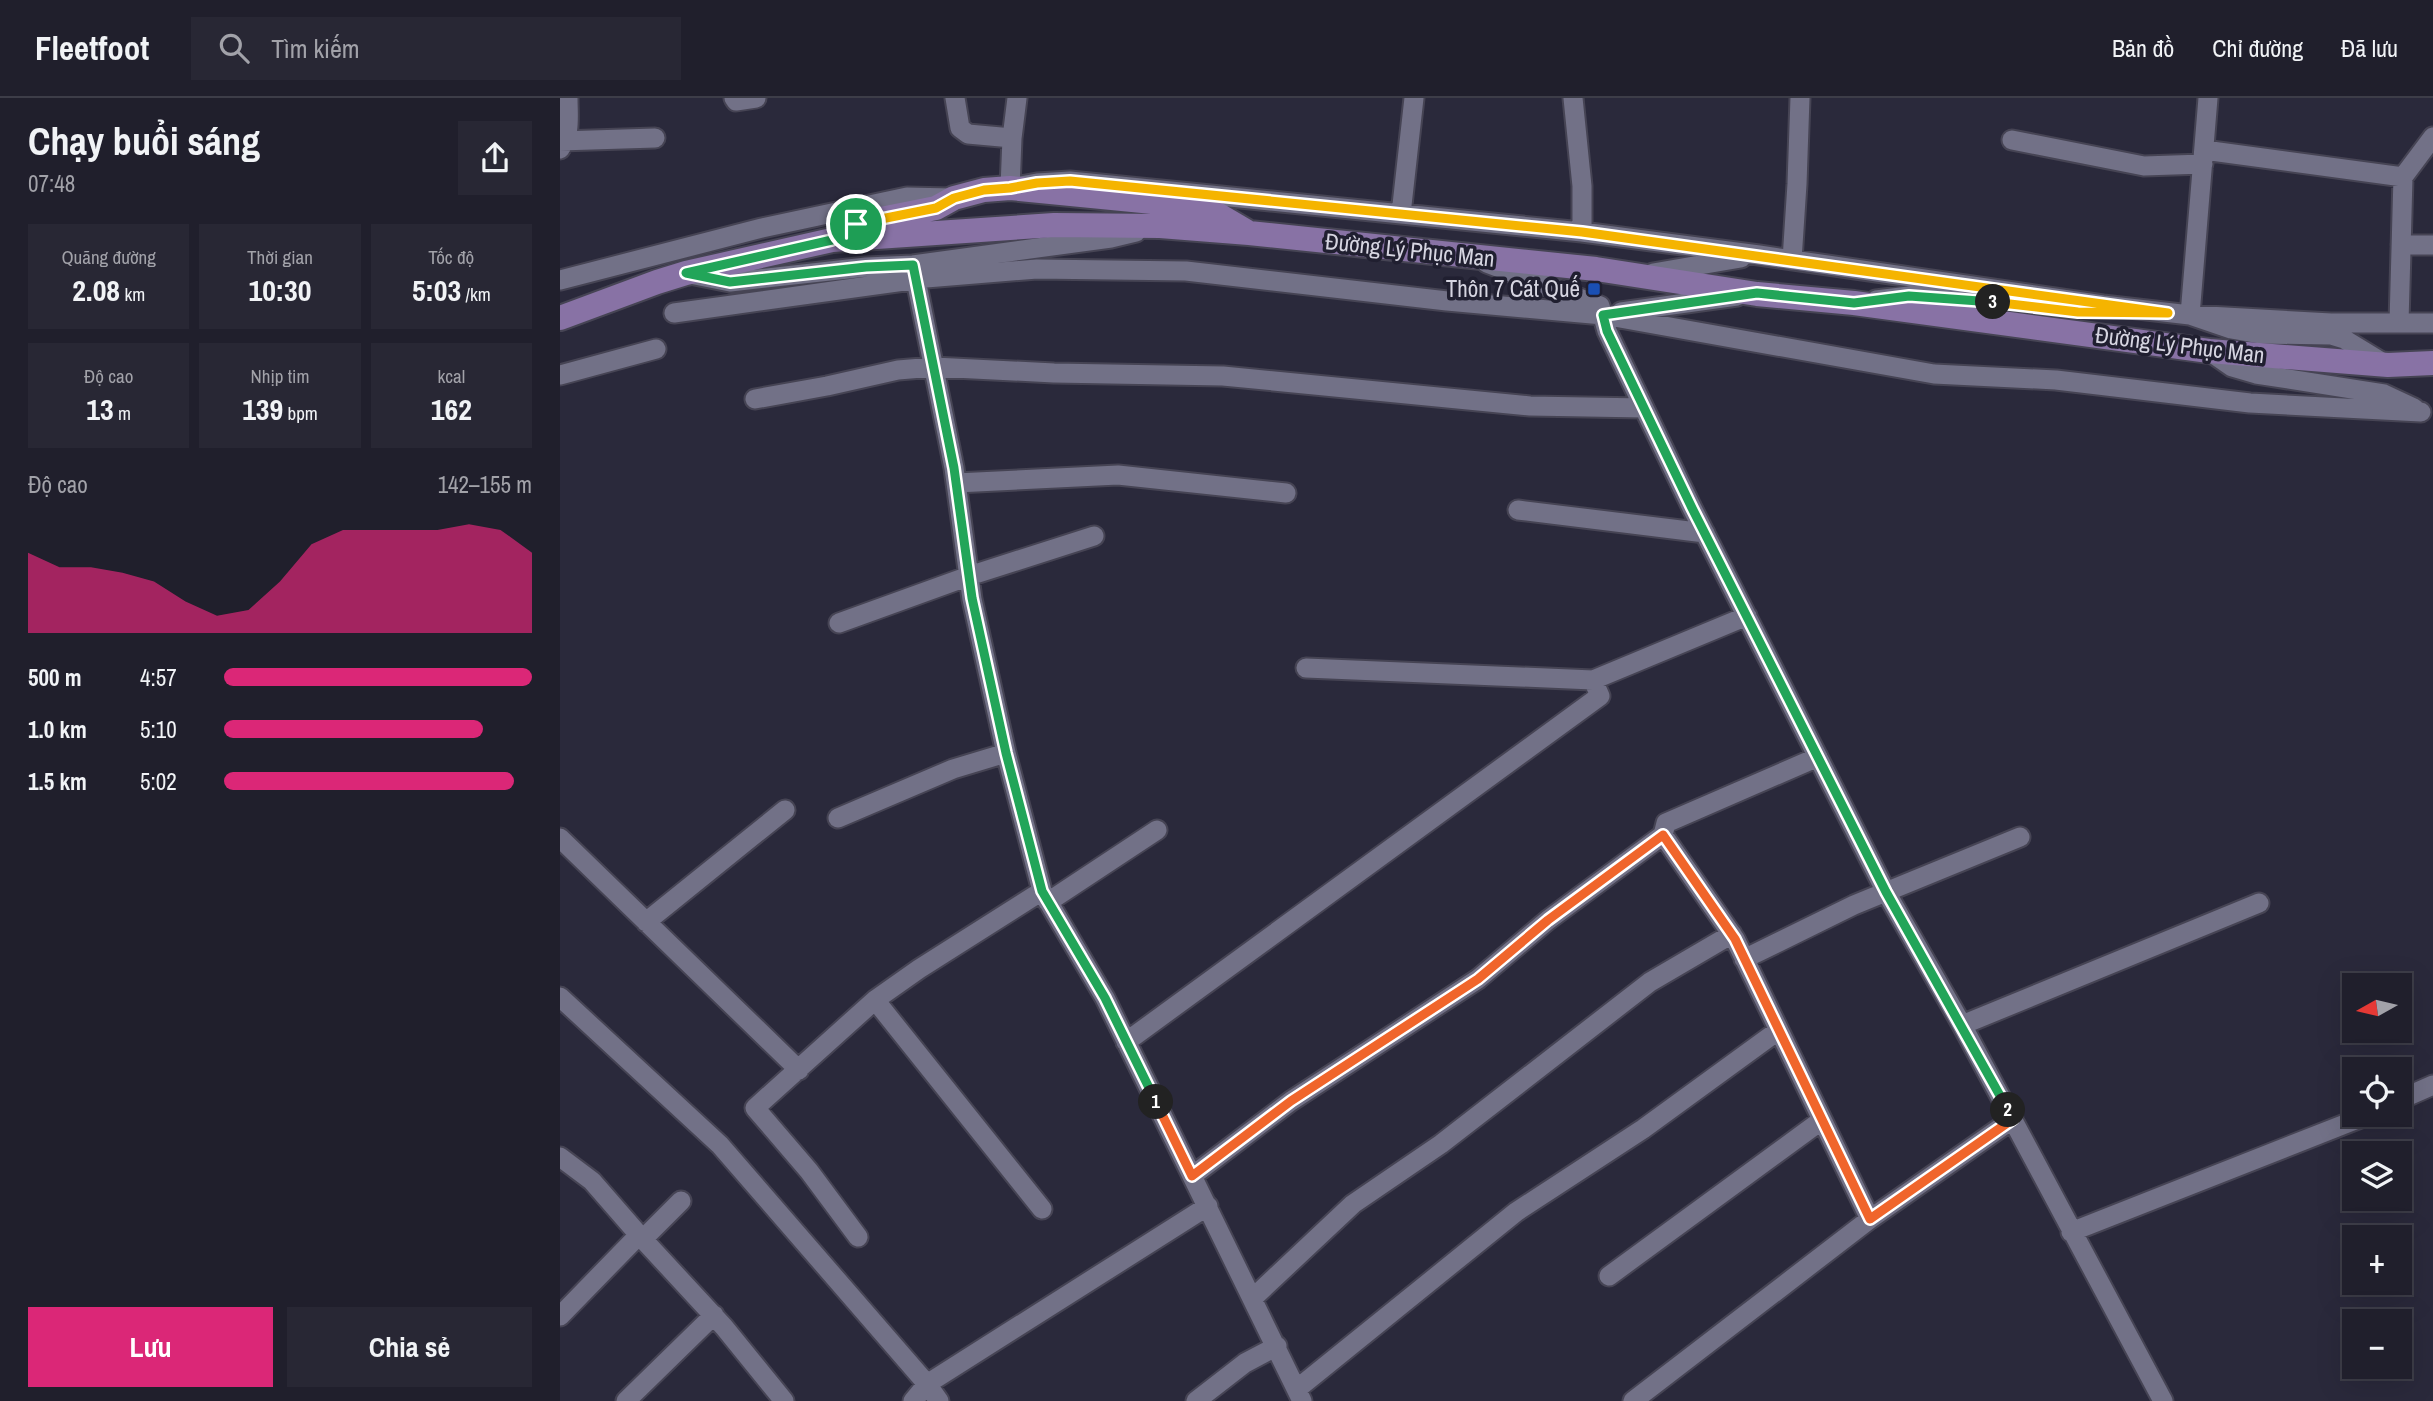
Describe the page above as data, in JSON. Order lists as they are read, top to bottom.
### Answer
{
  "streets": {
    "main road": ["Đường Lý Phục Man"]
  },
  "places": {
    "transit": ["Thôn 7 Cát Quế"]
  },
  "north": "left",
  "page": {
    "header": "Fleetfoot",
    "search": "Tìm kiếm",
    "nav": ["Bản đồ", "Chỉ đường", "Đã lưu"],
    "heading": ["Chạy buổi sáng", "07:48"],
    "stats": [
      ["Quãng đường", "2.08 km"],
      ["Thời gian", "10:30"],
      ["Tốc độ", "5:03 /km"],
      ["Độ cao", "13 m"],
      ["Nhịp tim", "139 bpm"],
      ["kcal", "162"]
    ],
    "pins": ["3", "1", "2"],
    "chart": ["Độ cao", "142–155 m"],
    "list": [
      {
        "name": "500 m",
        "note": "4:57"
      },
      {
        "name": "1.0 km",
        "note": "5:10"
      },
      {
        "name": "1.5 km",
        "note": "5:02"
      }
    ],
    "map_buttons": ["+", "−"],
    "buttons": ["Lưu", "Chia sẻ"]
  }
}
